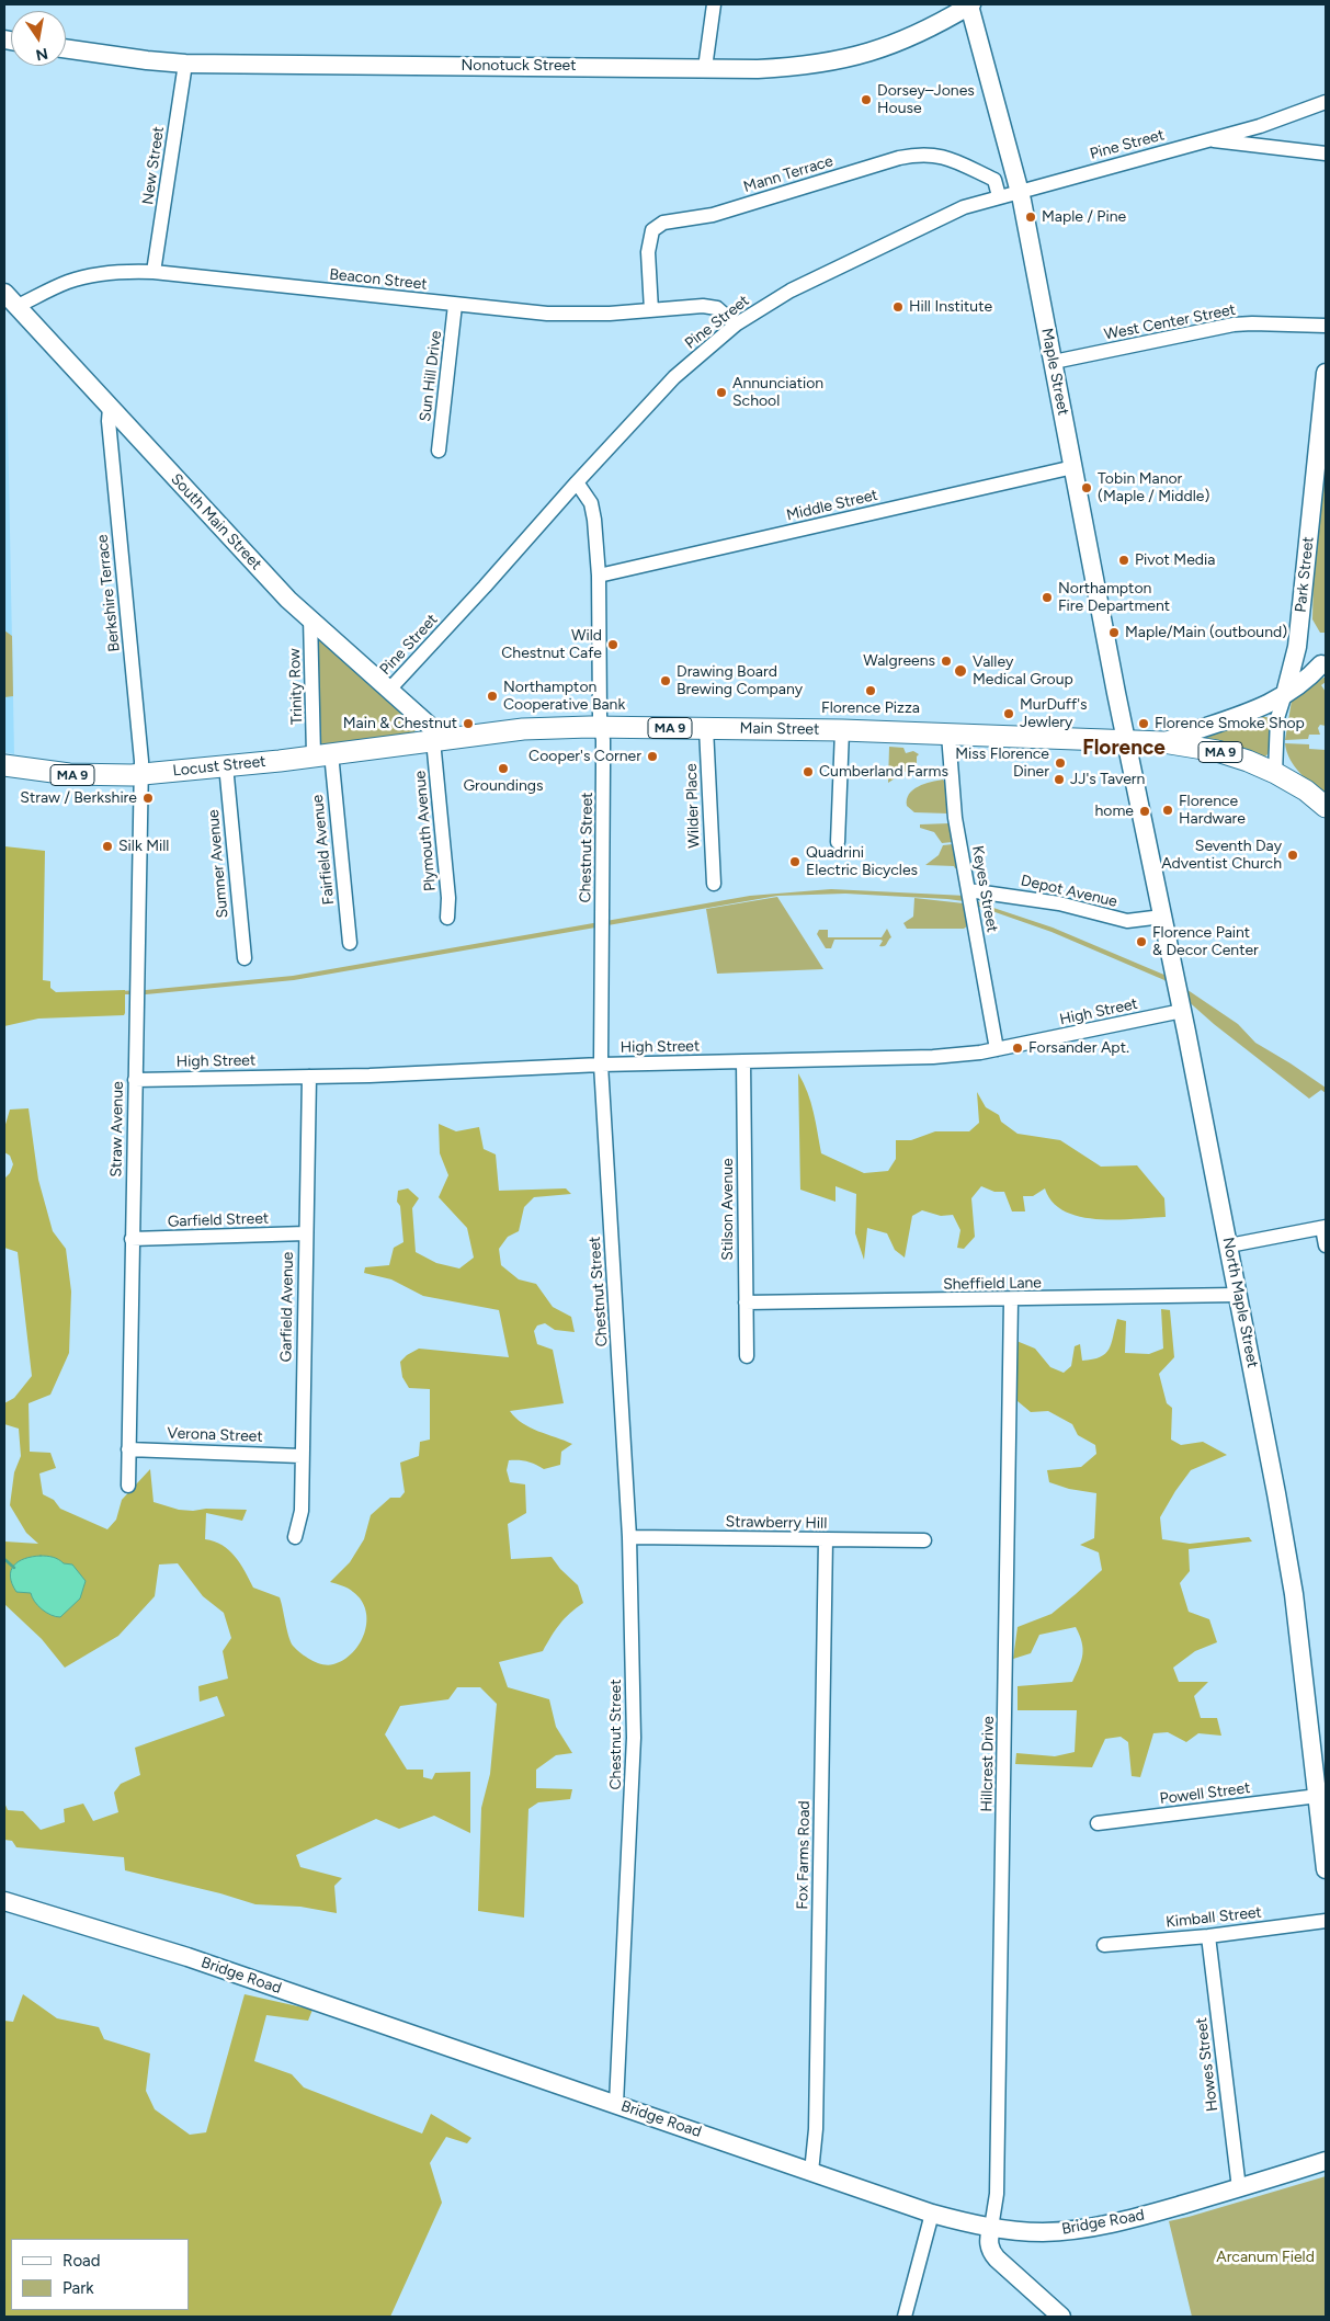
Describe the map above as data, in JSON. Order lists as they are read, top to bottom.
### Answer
{
  "streets": {
    "highway": ["MA 9", "Main Street", "Locust Street"],
    "main road": [
      "Nonotuck Street",
      "Maple Street",
      "South Main Street",
      "Park Street",
      "North Maple Street",
      "Bridge Road"
    ],
    "street": [
      "Pine Street",
      "New Street",
      "Mann Terrace",
      "Beacon Street",
      "West Center Street",
      "Sun Hill Drive",
      "Middle Street",
      "Berkshire Terrace",
      "Trinity Row",
      "Wilder Place",
      "Plymouth Avenue",
      "Chestnut Street",
      "Fairfield Avenue",
      "Sumner Avenue",
      "Keyes Street",
      "Depot Avenue",
      "High Street",
      "Straw Avenue",
      "Stilson Avenue",
      "Garfield Street",
      "Sheffield Lane",
      "Garfield Avenue",
      "Verona Street",
      "Strawberry Hill",
      "Hillcrest Drive",
      "Powell Street",
      "Fox Farms Road",
      "Kimball Street",
      "Howes Street"
    ]
  },
  "crossings": [
    ["Nonotuck Street", "New Street"],
    ["Nonotuck Street", "Maple Street"],
    ["Pine Street", "Mann Terrace"],
    ["Pine Street", "Beacon Street"],
    ["Pine Street", "Maple Street"],
    ["Pine Street", "South Main Street"],
    ["Pine Street", "Chestnut Street"],
    ["New Street", "Beacon Street"],
    ["Mann Terrace", "Beacon Street"],
    ["Beacon Street", "Sun Hill Drive"],
    ["Beacon Street", "South Main Street"],
    ["West Center Street", "Maple Street"],
    ["Maple Street", "Middle Street"],
    ["Maple Street", "MA 9"],
    ["Maple Street", "Main Street"],
    ["Maple Street", "North Maple Street"],
    ["Middle Street", "Chestnut Street"],
    ["South Main Street", "Berkshire Terrace"],
    ["South Main Street", "Trinity Row"],
    ["South Main Street", "Main Street"],
    ["South Main Street", "Locust Street"],
    ["South Main Street", "Plymouth Avenue"],
    ["Park Street", "MA 9"],
    ["Berkshire Terrace", "Locust Street"],
    ["Berkshire Terrace", "Straw Avenue"],
    ["Trinity Row", "Locust Street"],
    ["Trinity Row", "Fairfield Avenue"],
    ["MA 9", "Main Street"],
    ["MA 9", "North Maple Street"],
    ["Main Street", "Locust Street"],
    ["Main Street", "Wilder Place"],
    ["Main Street", "Plymouth Avenue"],
    ["Main Street", "Chestnut Street"],
    ["Main Street", "Keyes Street"],
    ["Main Street", "North Maple Street"],
    ["Locust Street", "Plymouth Avenue"],
    ["Locust Street", "Fairfield Avenue"],
    ["Locust Street", "Sumner Avenue"],
    ["Locust Street", "Straw Avenue"],
    ["Chestnut Street", "High Street"],
    ["Chestnut Street", "Strawberry Hill"],
    ["Chestnut Street", "Bridge Road"],
    ["Keyes Street", "Depot Avenue"],
    ["Keyes Street", "High Street"],
    ["Depot Avenue", "North Maple Street"],
    ["High Street", "Straw Avenue"],
    ["High Street", "Stilson Avenue"],
    ["High Street", "North Maple Street"],
    ["High Street", "Garfield Avenue"],
    ["Straw Avenue", "Garfield Street"],
    ["Straw Avenue", "Verona Street"],
    ["Stilson Avenue", "Sheffield Lane"],
    ["Garfield Street", "Garfield Avenue"],
    ["Sheffield Lane", "North Maple Street"],
    ["Sheffield Lane", "Hillcrest Drive"],
    ["North Maple Street", "Powell Street"],
    ["Garfield Avenue", "Verona Street"],
    ["Strawberry Hill", "Fox Farms Road"],
    ["Hillcrest Drive", "Bridge Road"],
    ["Fox Farms Road", "Bridge Road"],
    ["Kimball Street", "Howes Street"],
    ["Bridge Road", "Howes Street"]
  ],
  "districts": ["Florence"],
  "parks": ["Arcanum Field"],
  "places": [
    "Dorsey–Jones House",
    "Maple / Pine",
    "Hill Institute",
    "Annunciation School",
    "Tobin Manor (Maple / Middle)",
    "Pivot Media",
    "Northampton Fire Department",
    "Maple/Main (outbound)",
    "Wild Chestnut Cafe",
    "Walgreens",
    "Valley Medical Group",
    "Drawing Board Brewing Company",
    "Florence Pizza",
    "Northampton Cooperative Bank",
    "MurDuff's Jewlery",
    "Main & Chestnut",
    "Florence Smoke Shop",
    "Cooper's Corner",
    "Miss Florence Diner",
    "Groundings",
    "Cumberland Farms",
    "JJ's Tavern",
    "Straw / Berkshire",
    "Florence Hardware",
    "home",
    "Silk Mill",
    "Seventh Day Adventist Church",
    "Quadrini Electric Bicycles",
    "Florence Paint & Decor Center",
    "Forsander Apt."
  ],
  "legend": ["Road", "Park"],
  "north": "bottom"
}
